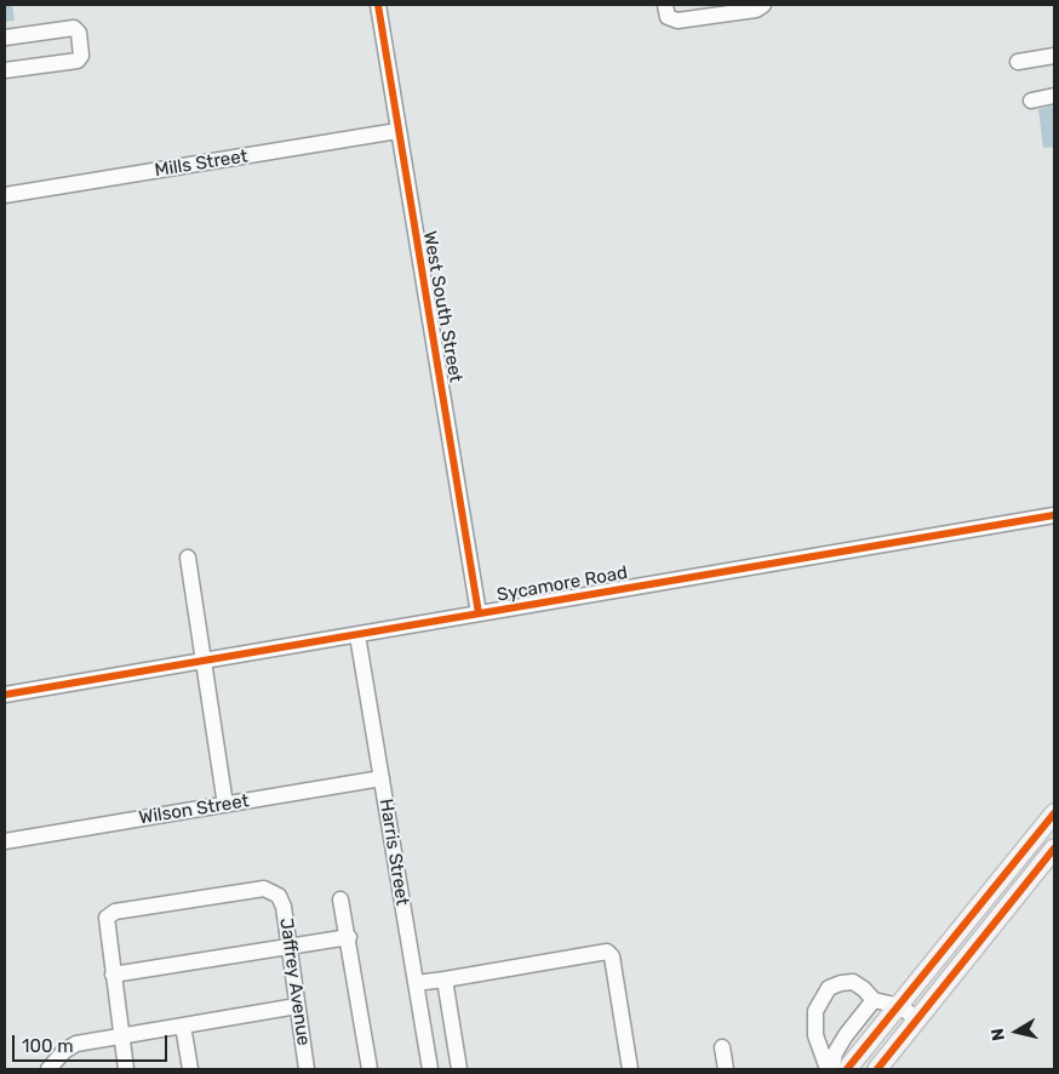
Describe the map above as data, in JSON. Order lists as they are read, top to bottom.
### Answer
{
  "streets": {
    "street": [
      "Mills Street",
      "West South Street",
      "Sycamore Road",
      "Wilson Street",
      "Harris Street",
      "Jaffrey Avenue"
    ]
  },
  "crossings": [
    ["Mills Street", "West South Street"],
    ["West South Street", "Sycamore Road"],
    ["Sycamore Road", "Harris Street"],
    ["Wilson Street", "Harris Street"]
  ],
  "scale_bar": "100 m",
  "north": "left"
}
